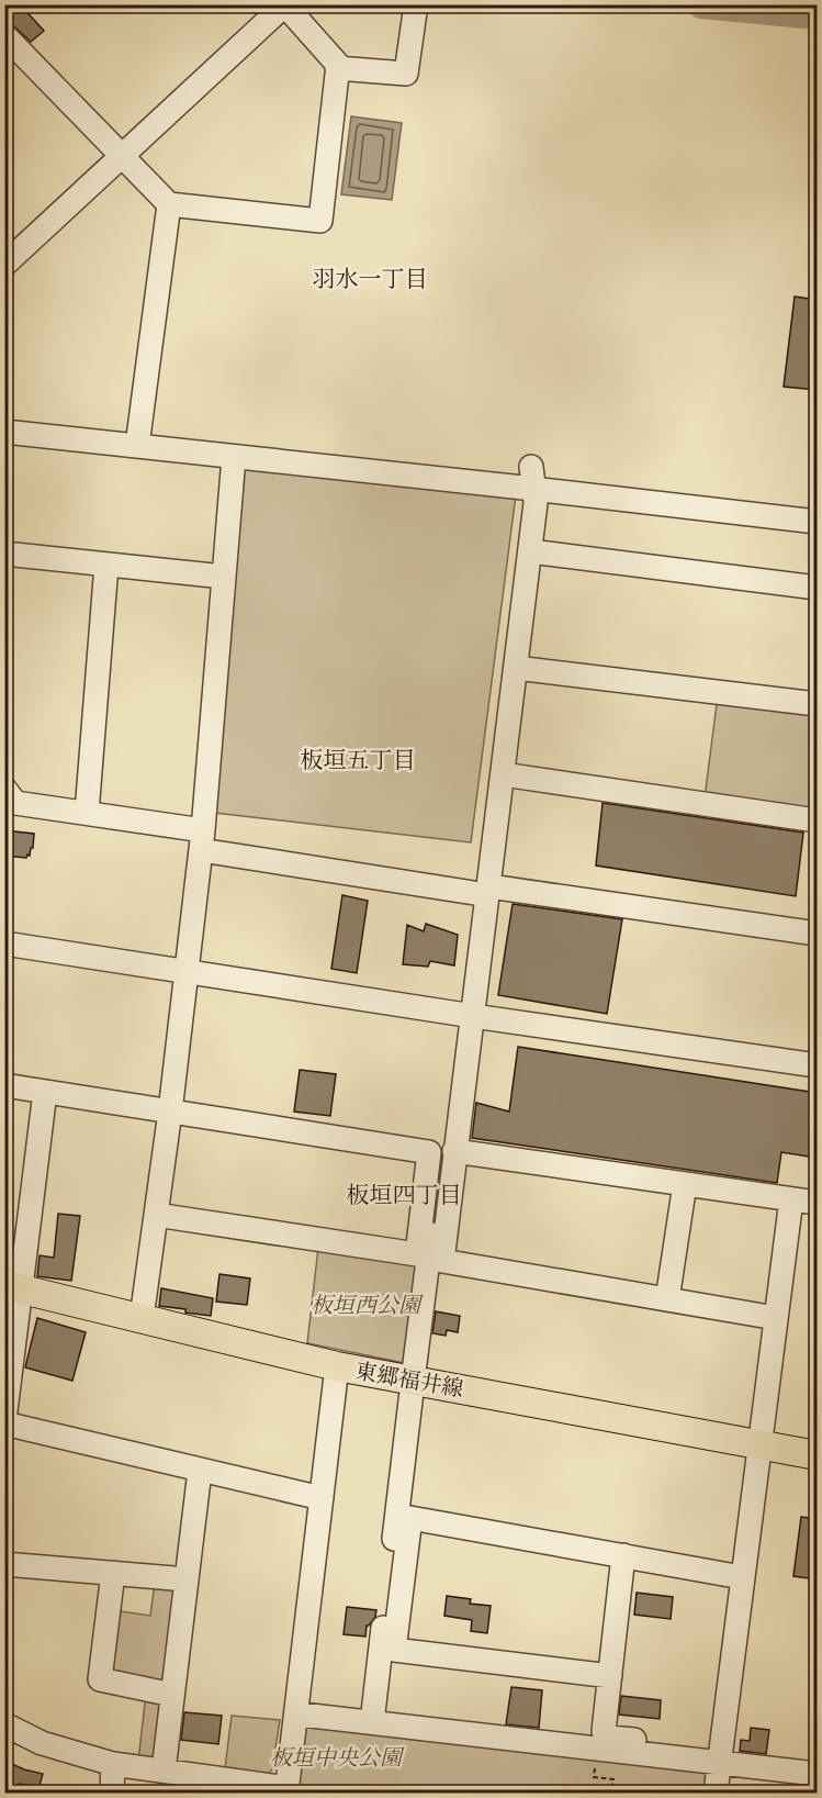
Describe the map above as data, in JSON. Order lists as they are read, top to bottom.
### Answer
{
  "streets": {
    "main road": ["東郷福井線"]
  },
  "districts": ["羽水一丁目", "板垣五丁目", "板垣四丁目"],
  "parks": ["板垣西公園", "板垣中央公園"]
}
